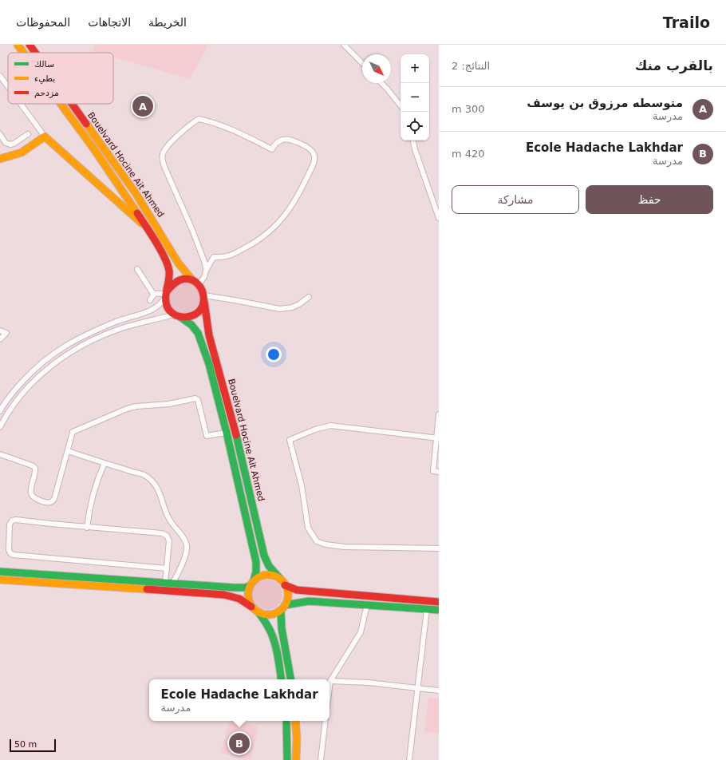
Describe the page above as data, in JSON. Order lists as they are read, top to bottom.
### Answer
{
  "streets": {
    "main road": ["Bouelvard Hocine Ait Ahmed"]
  },
  "legend": ["سالك", "بطيء", "مزدحم"],
  "scale_bar": "50 m",
  "north": "bottom right",
  "page": {
    "header": "Trailo",
    "nav": ["الخريطة", "الاتجاهات", "المحفوظات"],
    "heading": ["بالقرب منك", "النتائج: 2"],
    "map_buttons": ["+", "−"],
    "list": [
      {
        "mark": "A",
        "name": "متوسطه مرزوق بن يوسف",
        "note": "مدرسة",
        "value": "300 m"
      },
      {
        "mark": "B",
        "name": "Ecole Hadache Lakhdar",
        "note": "مدرسة",
        "value": "420 m"
      }
    ],
    "pins": ["A", "B"],
    "buttons": ["حفظ", "مشاركة"],
    "popup": ["Ecole Hadache Lakhdar", "مدرسة"],
    "scale": "50 m"
  }
}
